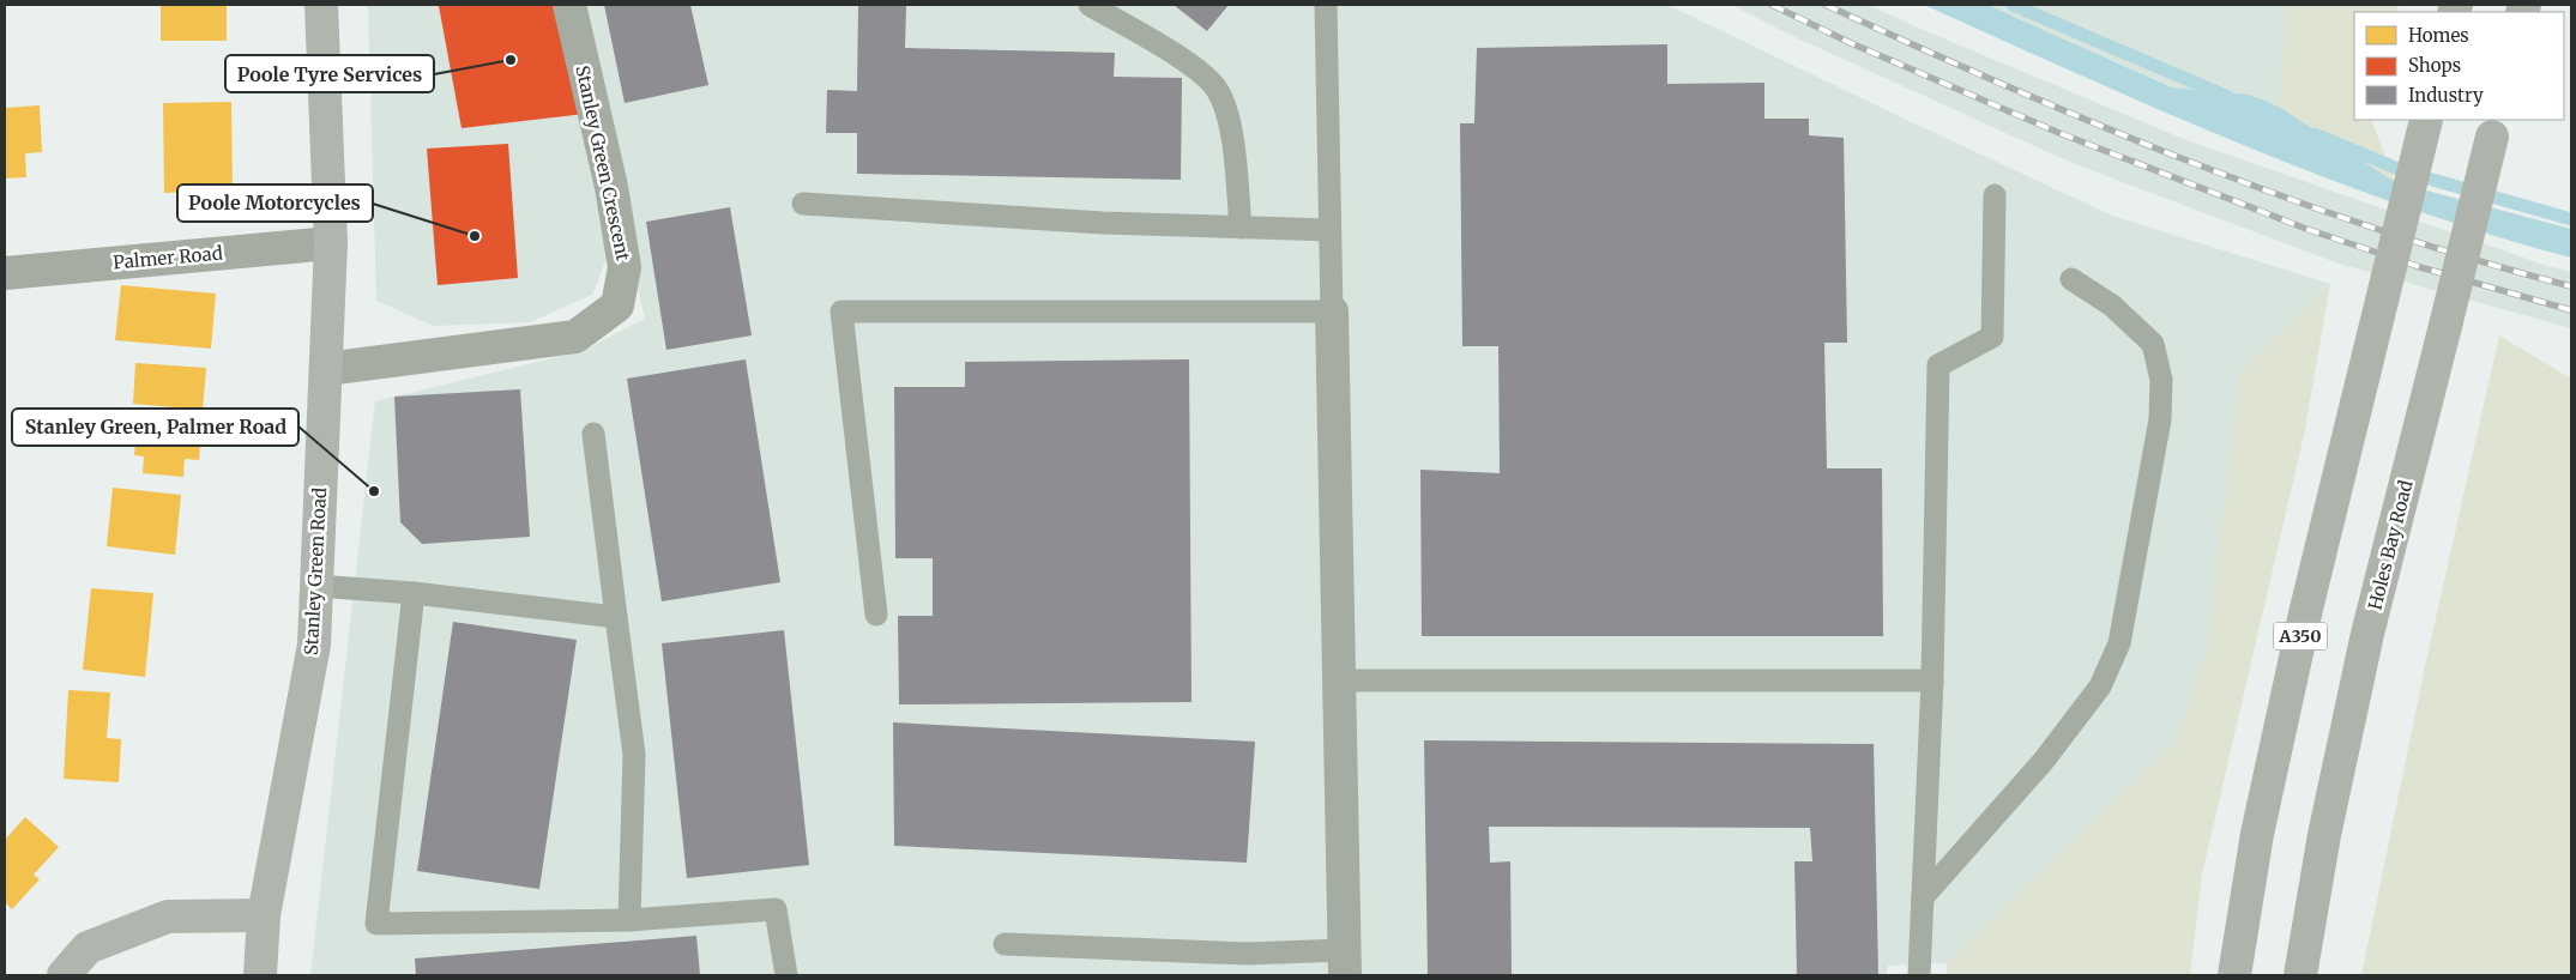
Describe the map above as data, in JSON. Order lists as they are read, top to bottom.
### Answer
{
  "streets": {
    "highway": ["Holes Bay Road", "A350"],
    "street": ["Stanley Green Crescent", "Palmer Road", "Stanley Green Road"]
  },
  "crossings": [
    ["Stanley Green Crescent", "Stanley Green Road"],
    ["Palmer Road", "Stanley Green Road"]
  ],
  "places": ["Poole Tyre Services", "Poole Motorcycles", "Stanley Green, Palmer Road"],
  "legend": ["Homes", "Shops", "Industry"]
}
